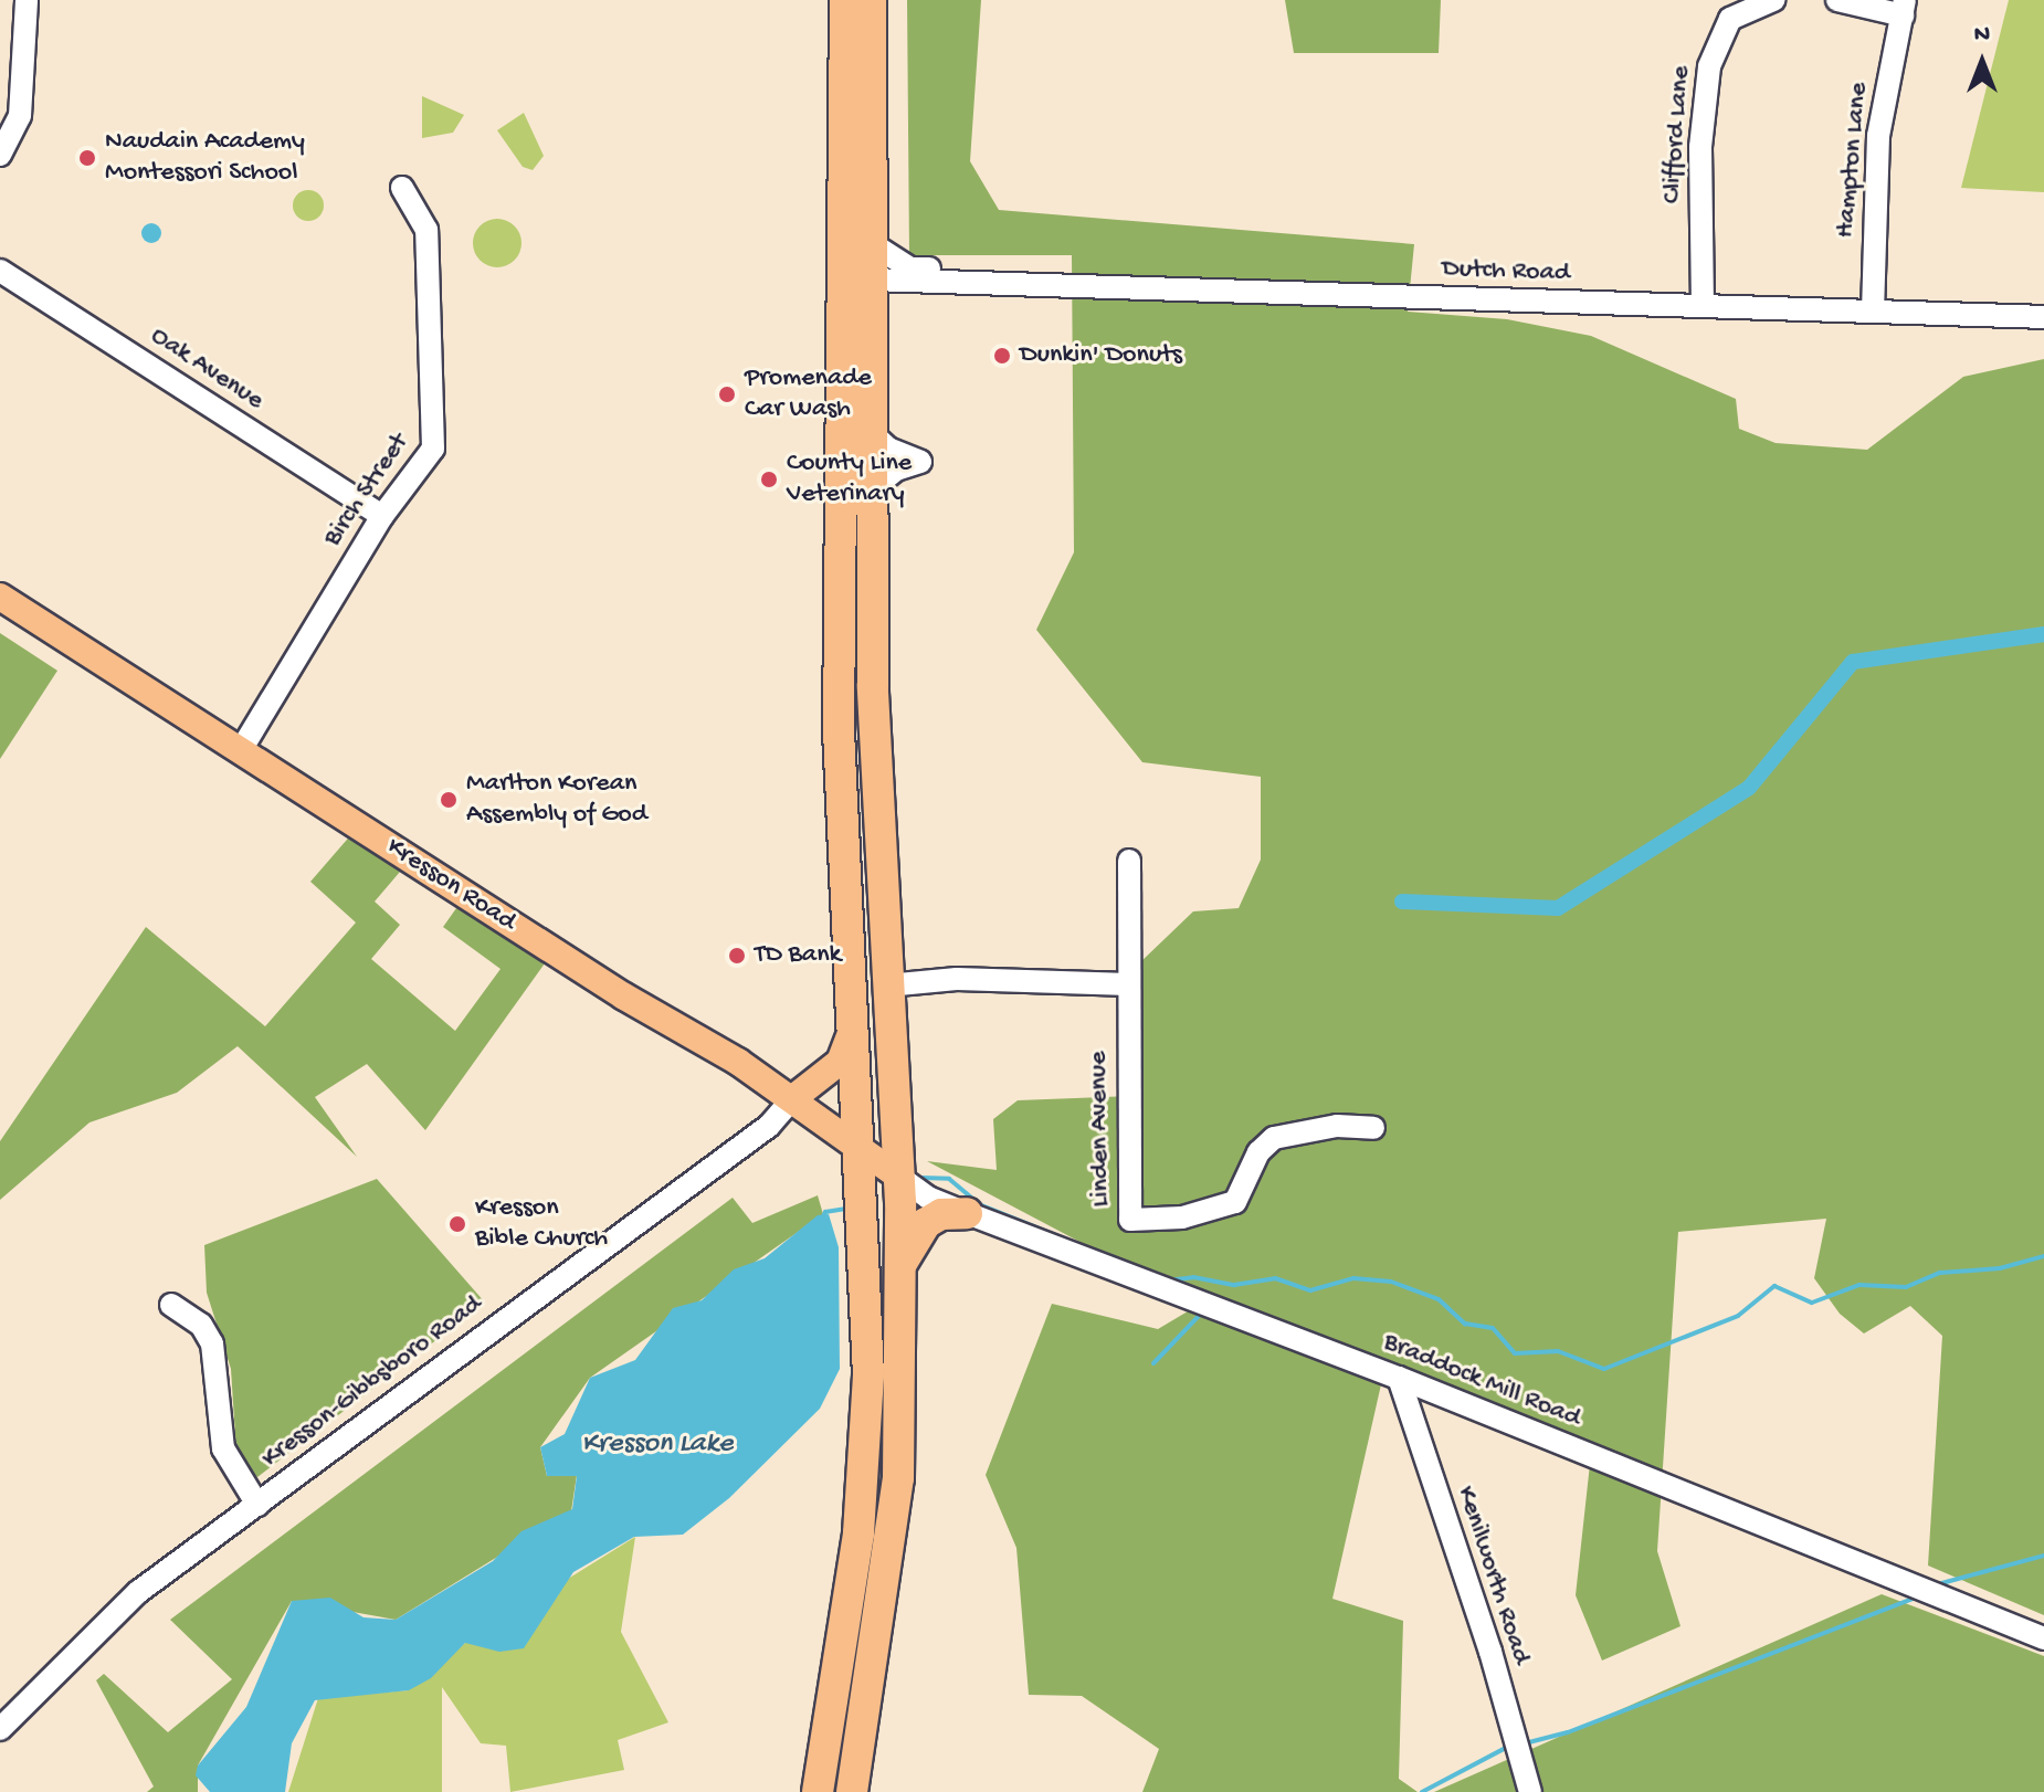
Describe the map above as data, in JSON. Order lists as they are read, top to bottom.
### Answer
{
  "streets": {
    "main road": ["Kresson Road"],
    "street": [
      "Clifford Lane",
      "Hampton Lane",
      "Dutch Road",
      "Oak Avenue",
      "Birch Street",
      "Linden Avenue",
      "Braddock Mill Road",
      "Kresson-Gibbsboro Road",
      "Kenilworth Road"
    ]
  },
  "crossings": [
    ["Clifford Lane", "Dutch Road"],
    ["Hampton Lane", "Dutch Road"],
    ["Oak Avenue", "Birch Street"],
    ["Birch Street", "Kresson Road"],
    ["Kresson Road", "Braddock Mill Road"],
    ["Kresson Road", "Kresson-Gibbsboro Road"],
    ["Braddock Mill Road", "Kenilworth Road"]
  ],
  "water": ["Kresson Lake"],
  "places": [
    "Naudain Academy Montessori School",
    "Dunkin' Donuts",
    "Promenade Car Wash",
    "County Line Veterinary",
    "Marlton Korean Assembly of God",
    "TD Bank",
    "Kresson Bible Church"
  ],
  "north": "top"
}
